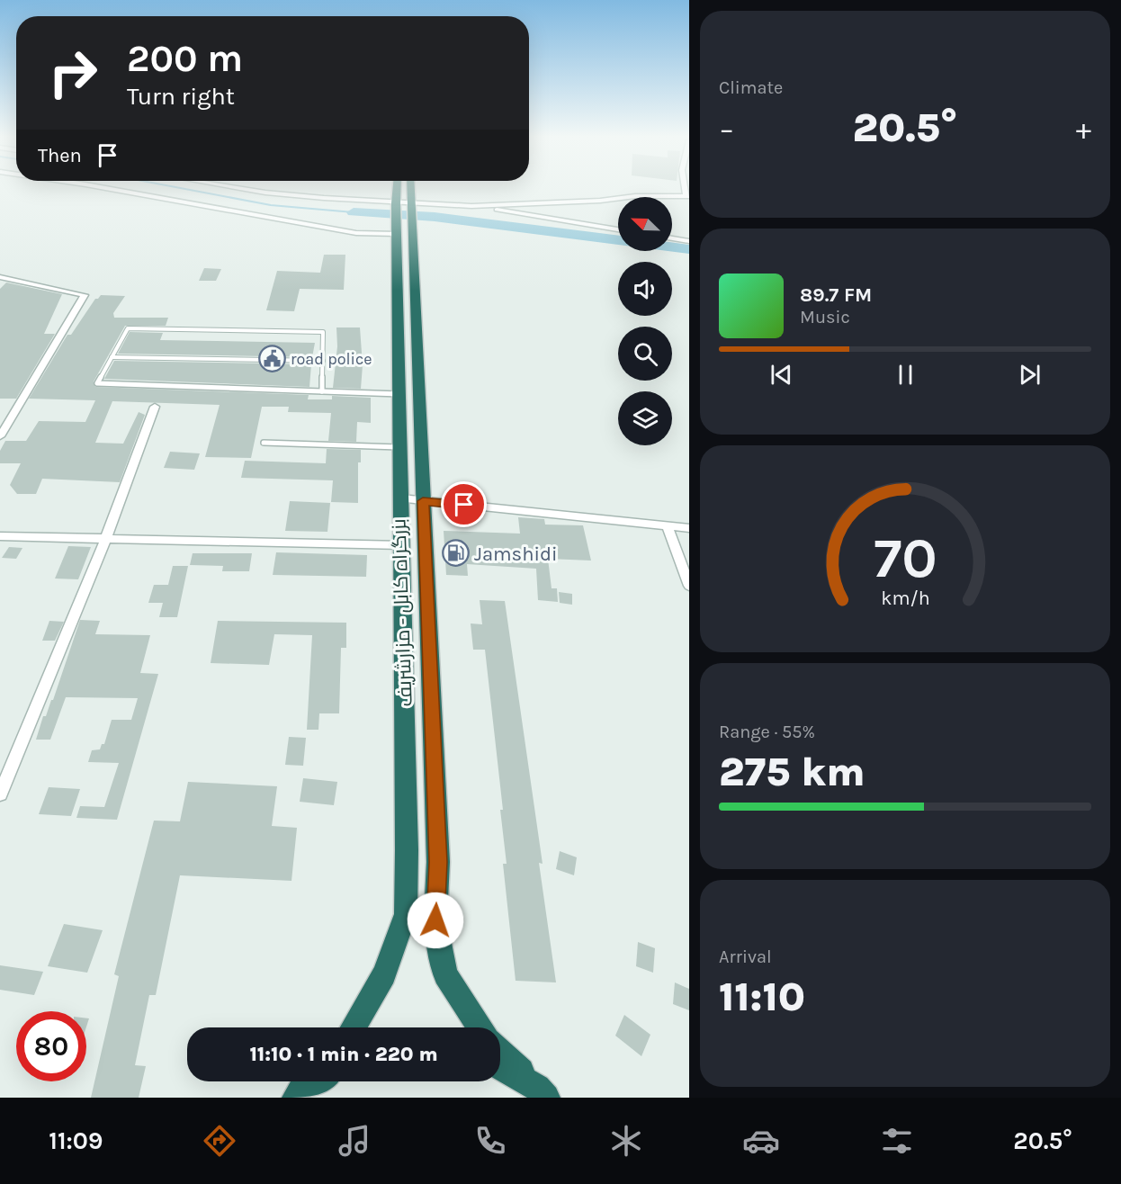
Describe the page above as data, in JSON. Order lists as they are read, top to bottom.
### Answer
{
  "streets": {
    "highway": ["بزرگراه کابل - مزارشریف"]
  },
  "places": {
    "public building": ["road police"],
    "fuel station": ["Jamshidi"]
  },
  "north": "top left",
  "page": {
    "tile": [
      "Climate",
      ["Range · 55%", "275 km"],
      ["Arrival", "11:10"]
    ],
    "turn": ["200 m", "Turn right"],
    "heat": ["−", "20.5°", "+"],
    "then": "Then",
    "song": ["89.7 FM", "Music"],
    "limit": "80",
    "trip": "11:10 · 1 min · 220 m",
    "tabs": ["11:09", "20.5°"],
    "gauge": ["70", "km/h"]
  }
}
